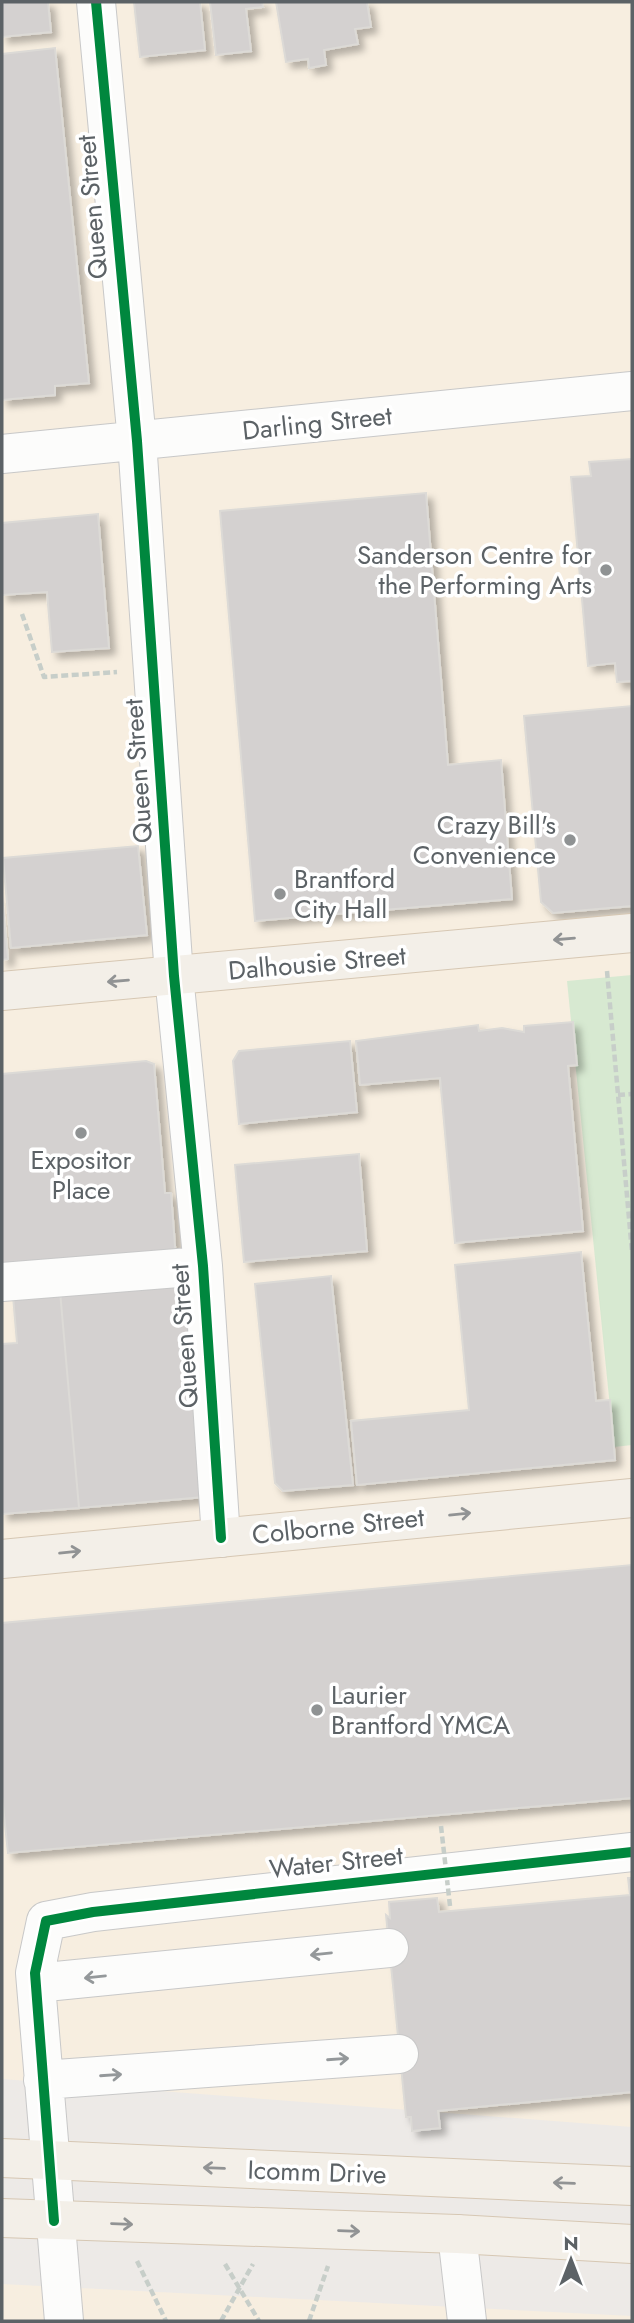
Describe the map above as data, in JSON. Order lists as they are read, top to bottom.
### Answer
{
  "streets": {
    "main road": ["Dalhousie Street", "Colborne Street", "Icomm Drive"],
    "street": ["Queen Street", "Darling Street", "Water Street"]
  },
  "crossings": [
    ["Queen Street", "Darling Street"],
    ["Queen Street", "Dalhousie Street"],
    ["Queen Street", "Colborne Street"]
  ],
  "one_way": ["Dalhousie Street", "Colborne Street"],
  "places": [
    "Sanderson Centre for the Performing Arts",
    "Crazy Bill's Convenience",
    "Brantford City Hall",
    "Expositor Place",
    "Laurier Brantford YMCA"
  ],
  "north": "top"
}
